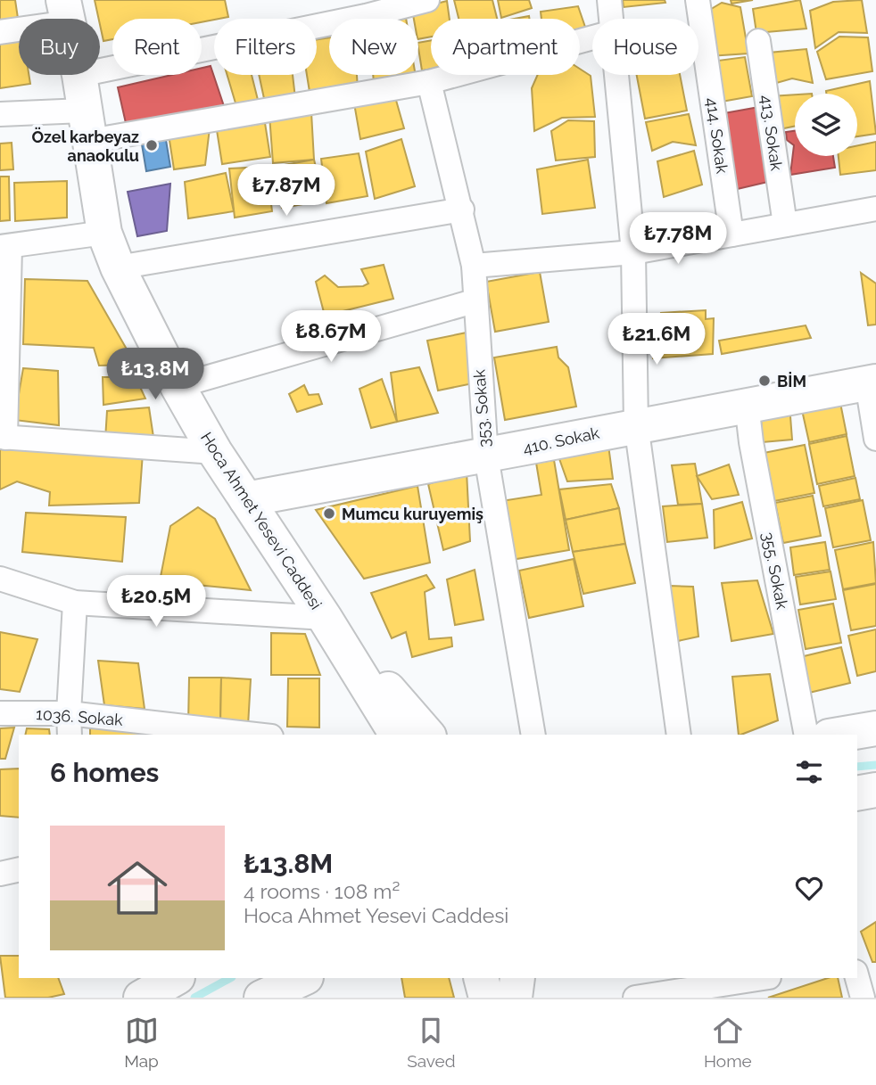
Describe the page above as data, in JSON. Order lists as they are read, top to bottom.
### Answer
{
  "streets": {
    "main road": ["410. Sokak", "Hoca Ahmet Yesevi Caddesi"],
    "street": [
      "413. Sokak",
      "414. Sokak",
      "353. Sokak",
      "355. Sokak",
      "1036. Sokak"
    ]
  },
  "crossings": [
    ["353. Sokak", "410. Sokak"],
    ["410. Sokak", "Hoca Ahmet Yesevi Caddesi"],
    ["410. Sokak", "355. Sokak"]
  ],
  "places": ["Özel karbeyaz anaokulu", "BİM", "Mumcu kuruyemiş"],
  "page": {
    "chip": [
      "Buy",
      "Rent",
      "Filters",
      "New",
      "Apartment",
      "House"
    ],
    "price": [
      "₺7.87M",
      "₺7.78M",
      "₺8.67M",
      "₺21.6M",
      "₺13.8M",
      "₺20.5M"
    ],
    "heading": "6 homes",
    "list": [
      {
        "name": "₺13.8M",
        "note": "4 rooms · 108 m² · Hoca Ahmet Yesevi Caddesi"
      }
    ],
    "tabs": ["Map", "Saved", "Home"]
  }
}
